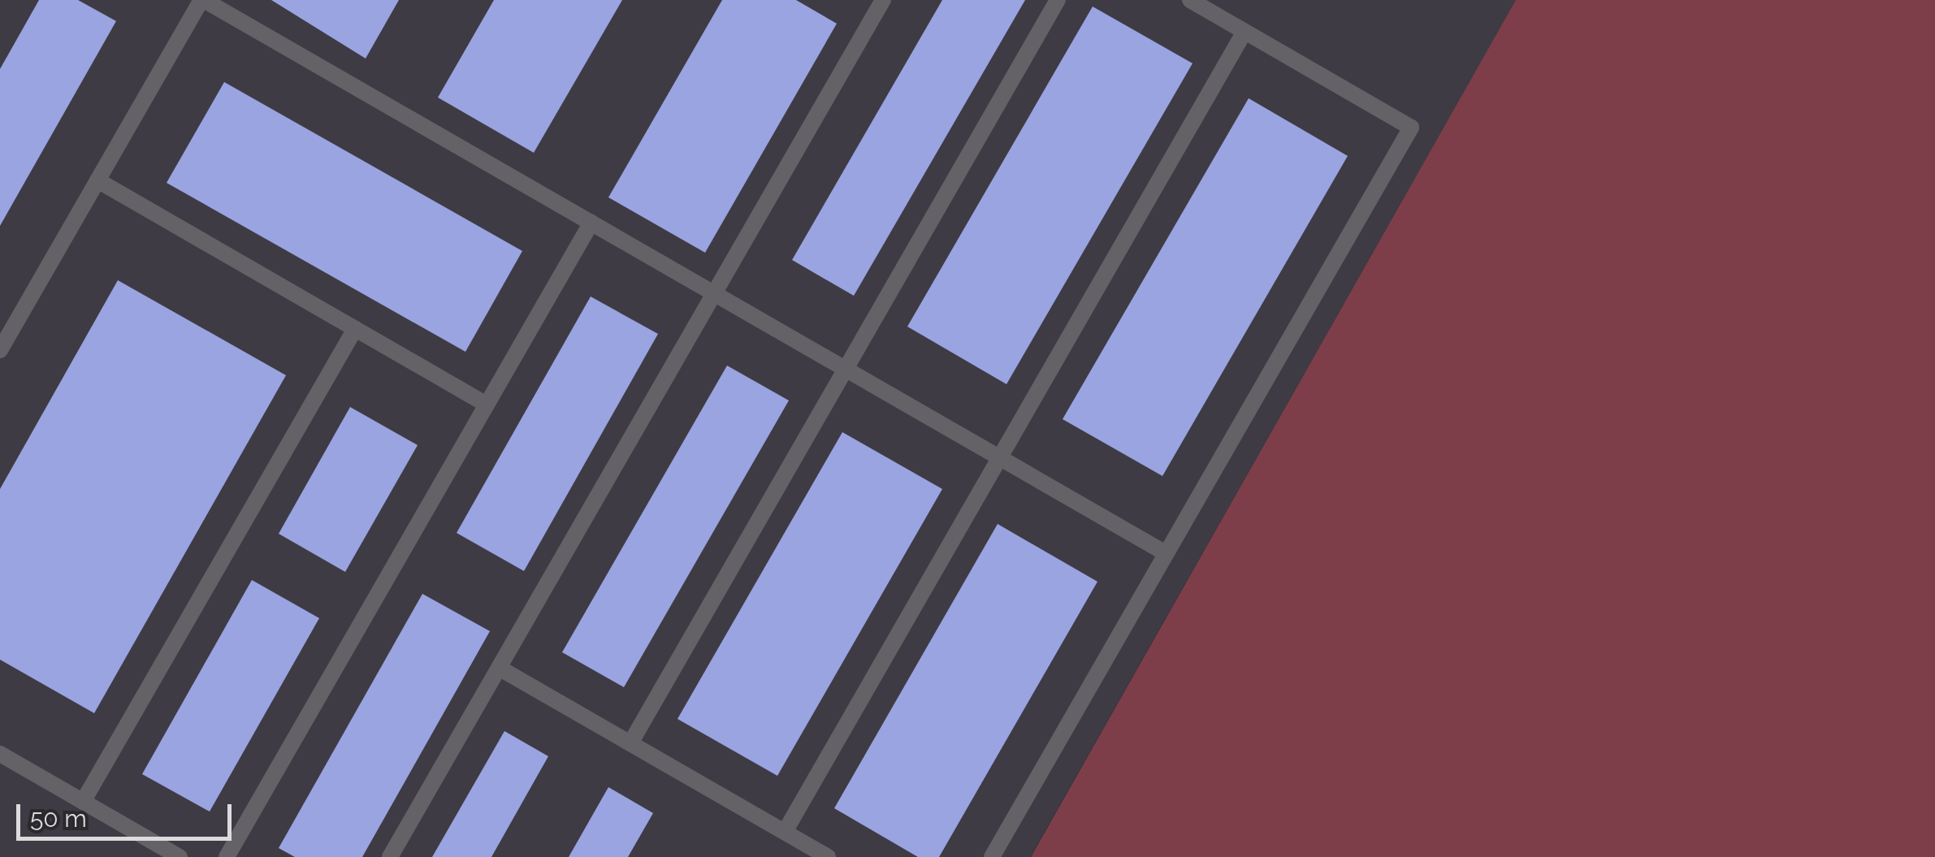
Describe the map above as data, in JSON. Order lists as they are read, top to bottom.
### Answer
{
  "scale_bar": "50 m"
}
